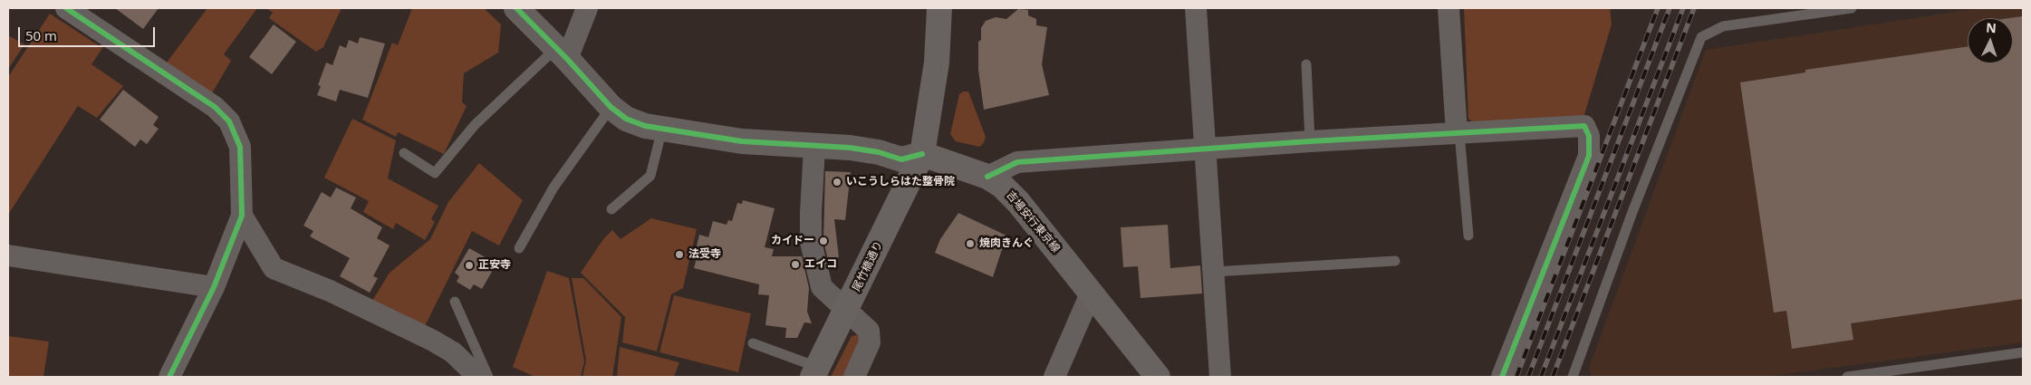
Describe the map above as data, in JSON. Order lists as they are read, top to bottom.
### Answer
{
  "streets": {
    "main road": ["吉場安行東京線", "尾竹橋通り"]
  },
  "crossings": [
    ["吉場安行東京線", "尾竹橋通り"]
  ],
  "places": [
    "いこうしらはた整骨院",
    "カイドー",
    "焼肉きんぐ",
    "法受寺",
    "エイコ",
    "正安寺"
  ],
  "scale_bar": "50 m",
  "north": "top"
}
